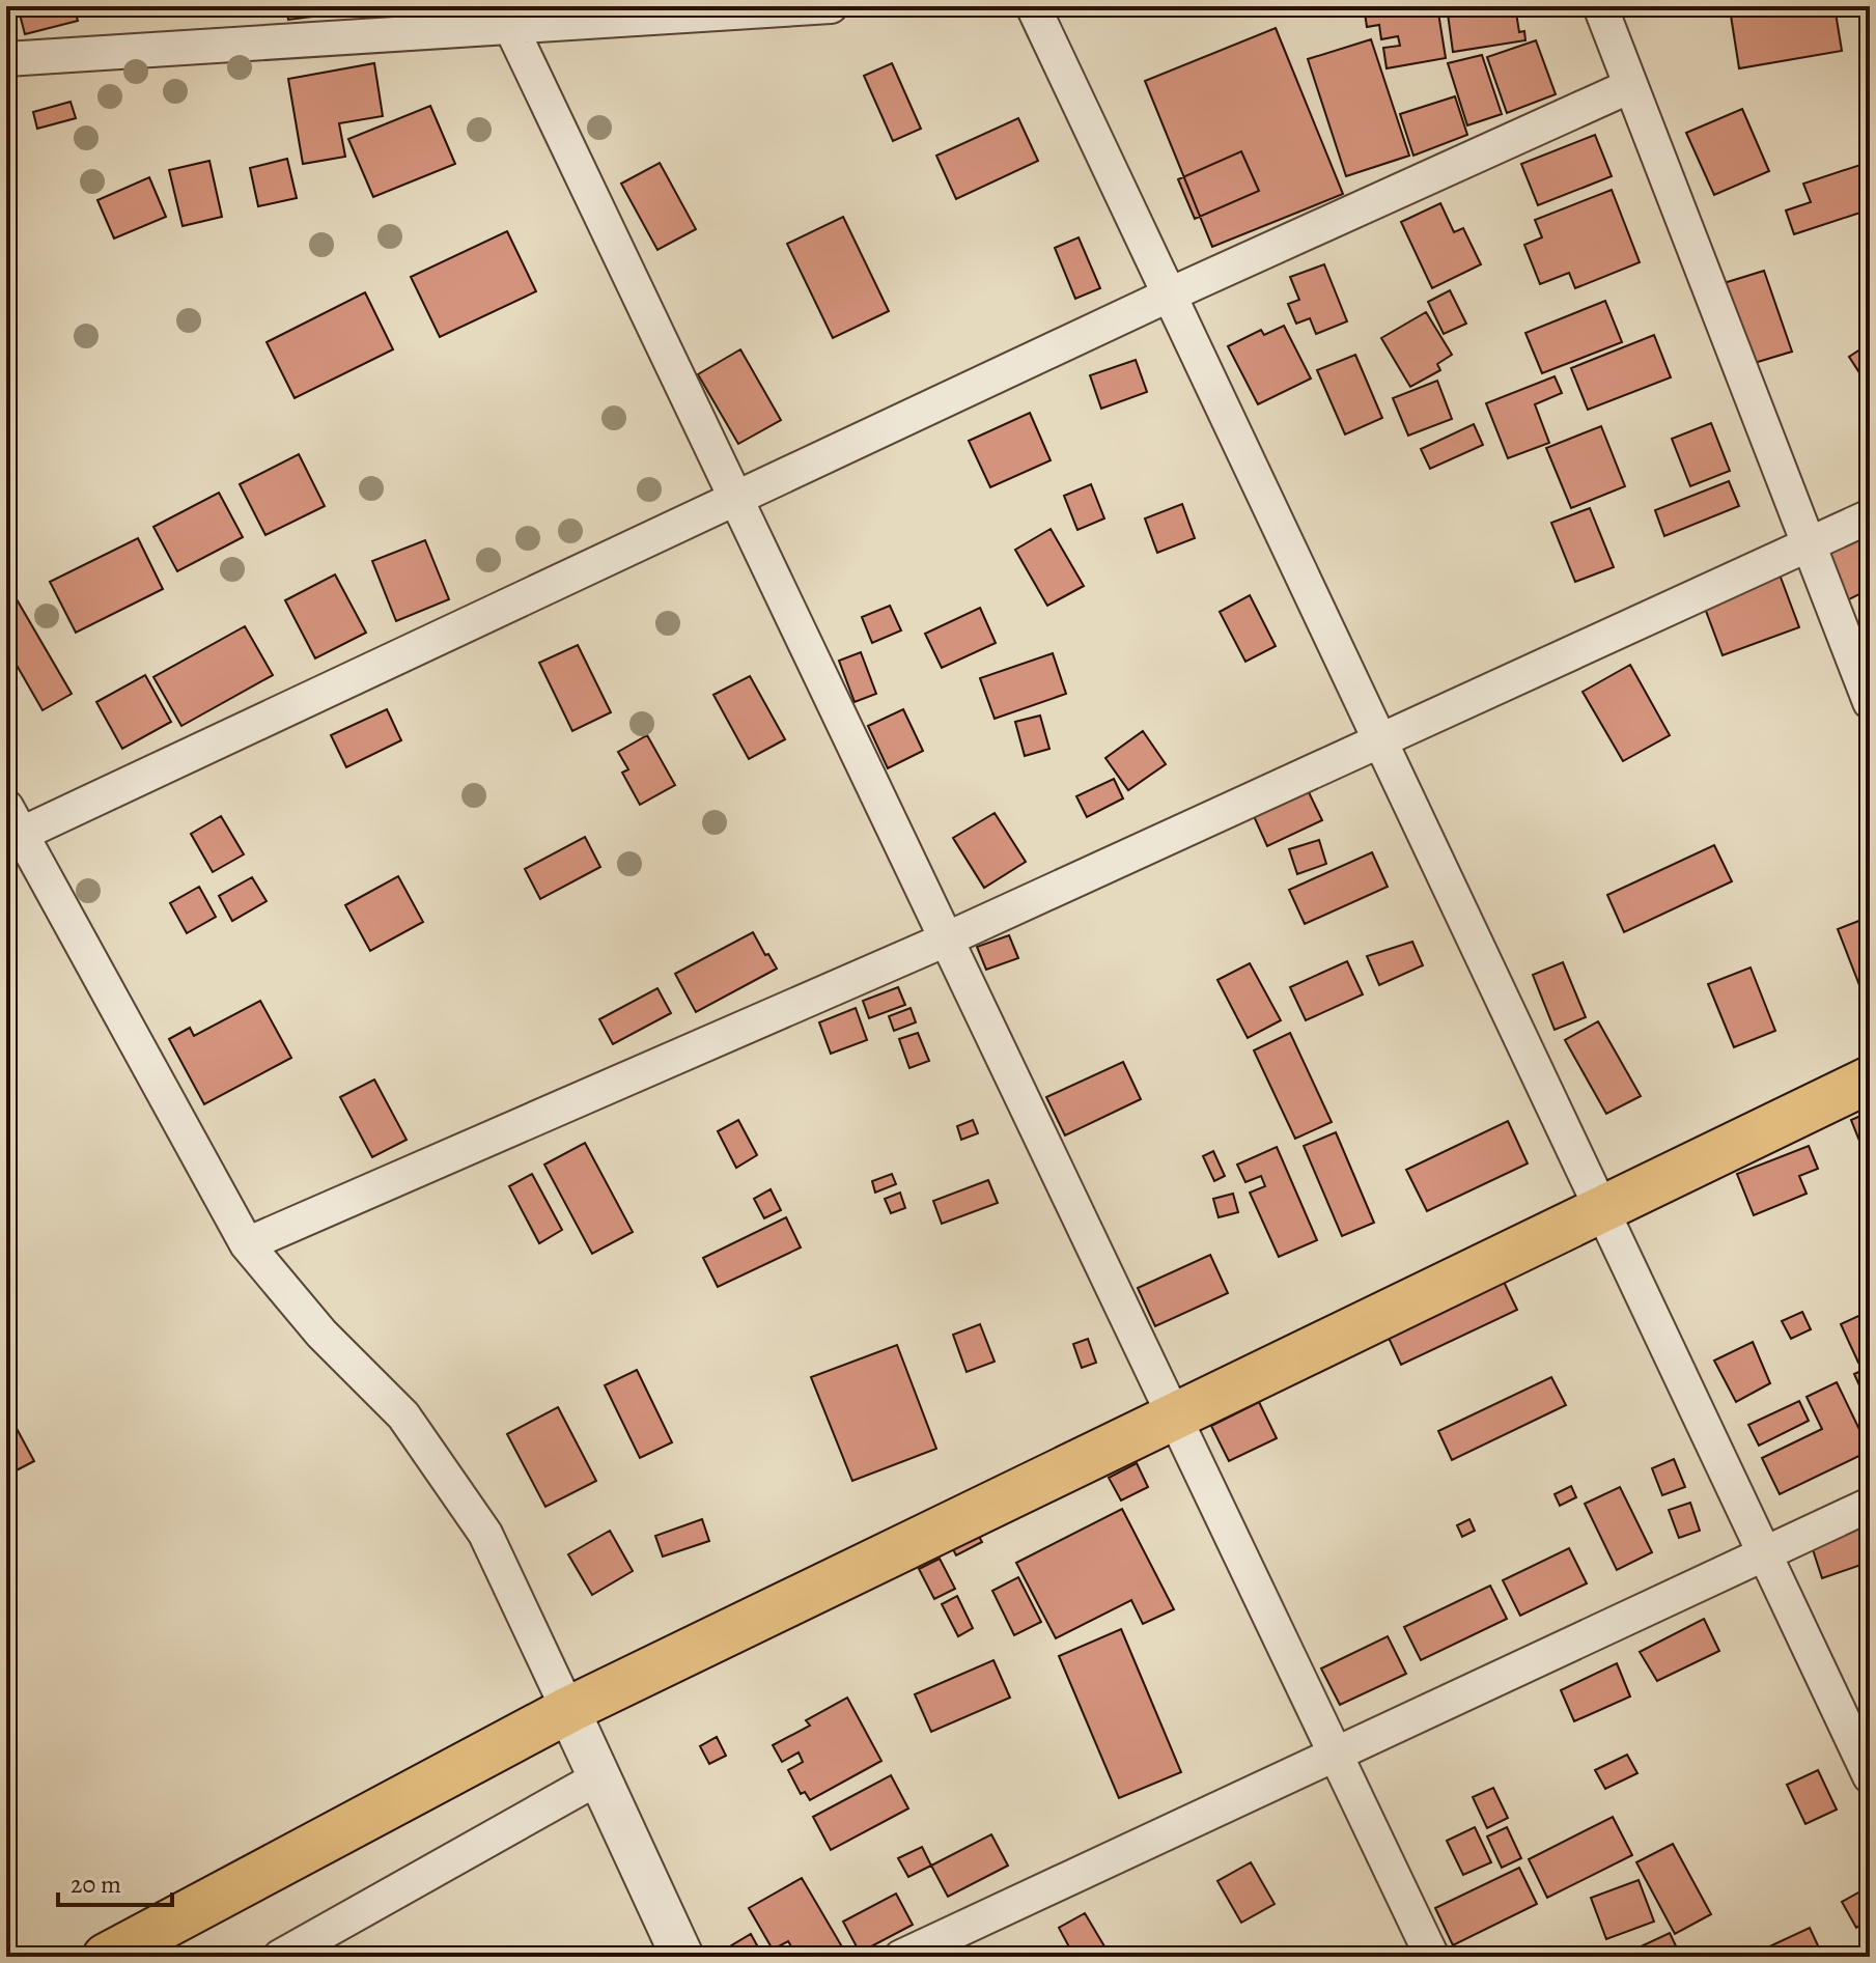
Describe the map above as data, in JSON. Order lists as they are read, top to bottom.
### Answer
{
  "scale_bar": "20 m"
}
